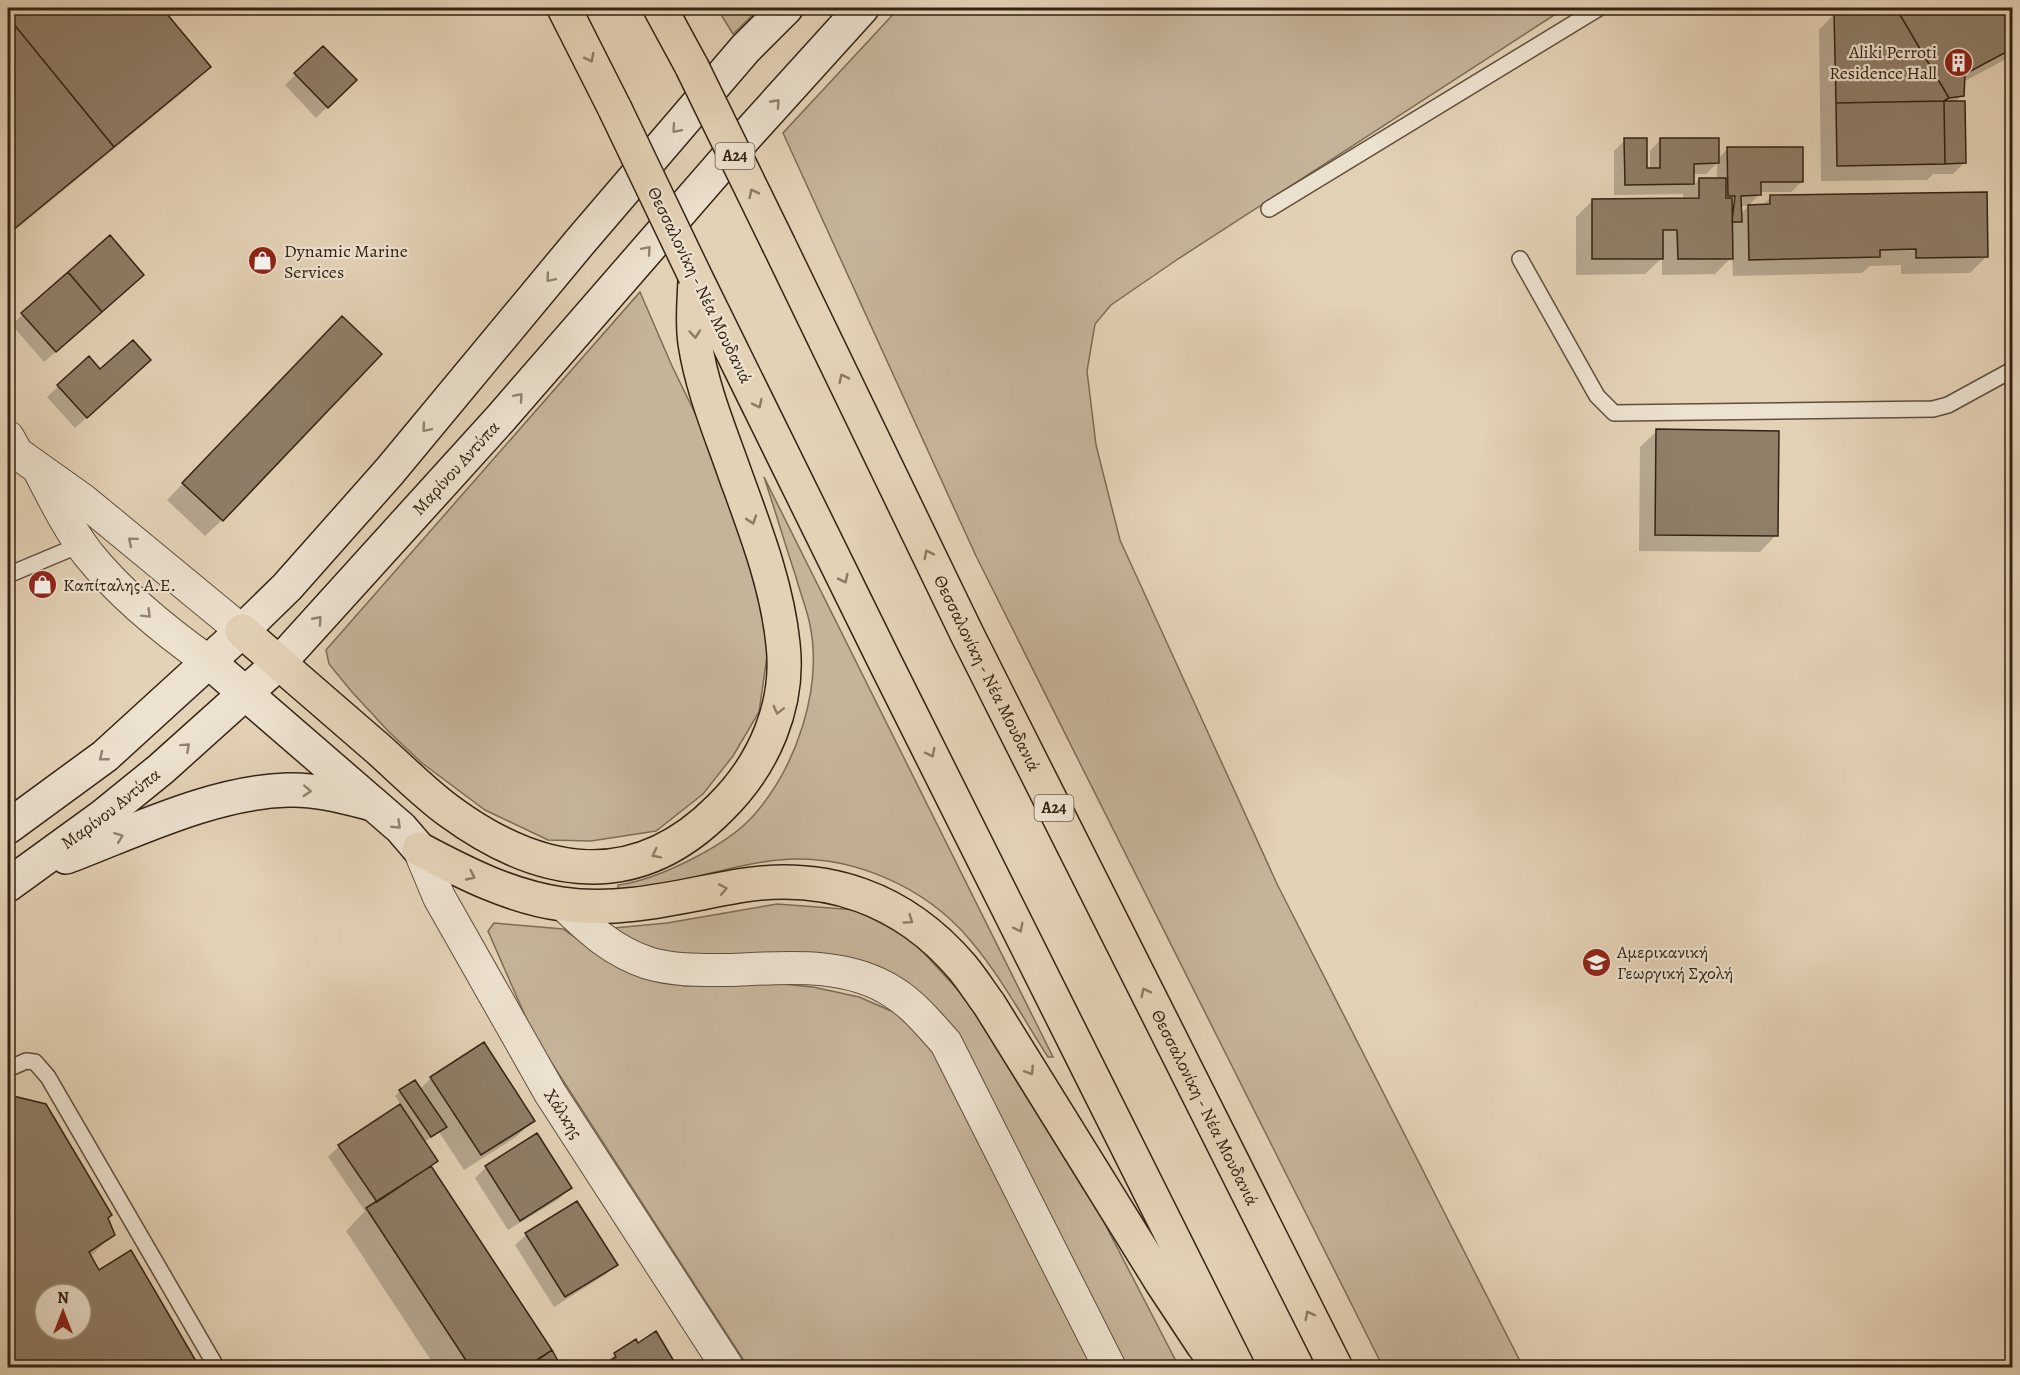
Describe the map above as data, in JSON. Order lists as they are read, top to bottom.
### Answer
{
  "streets": {
    "highway": ["Α24", "Θεσσαλονίκη - Νέα Μουδανιά"],
    "main road": ["Μαρίνου Αντύπα"],
    "street": ["Χάλκης"]
  },
  "places": {
    "building": ["Aliki Perroti Residence Hall"],
    "shop": ["Dynamic Marine Services", "Καπίταλης Α.Ε."],
    "school or university": ["Αμερικανική Γεωργική Σχολή"]
  },
  "north": "top"
}
